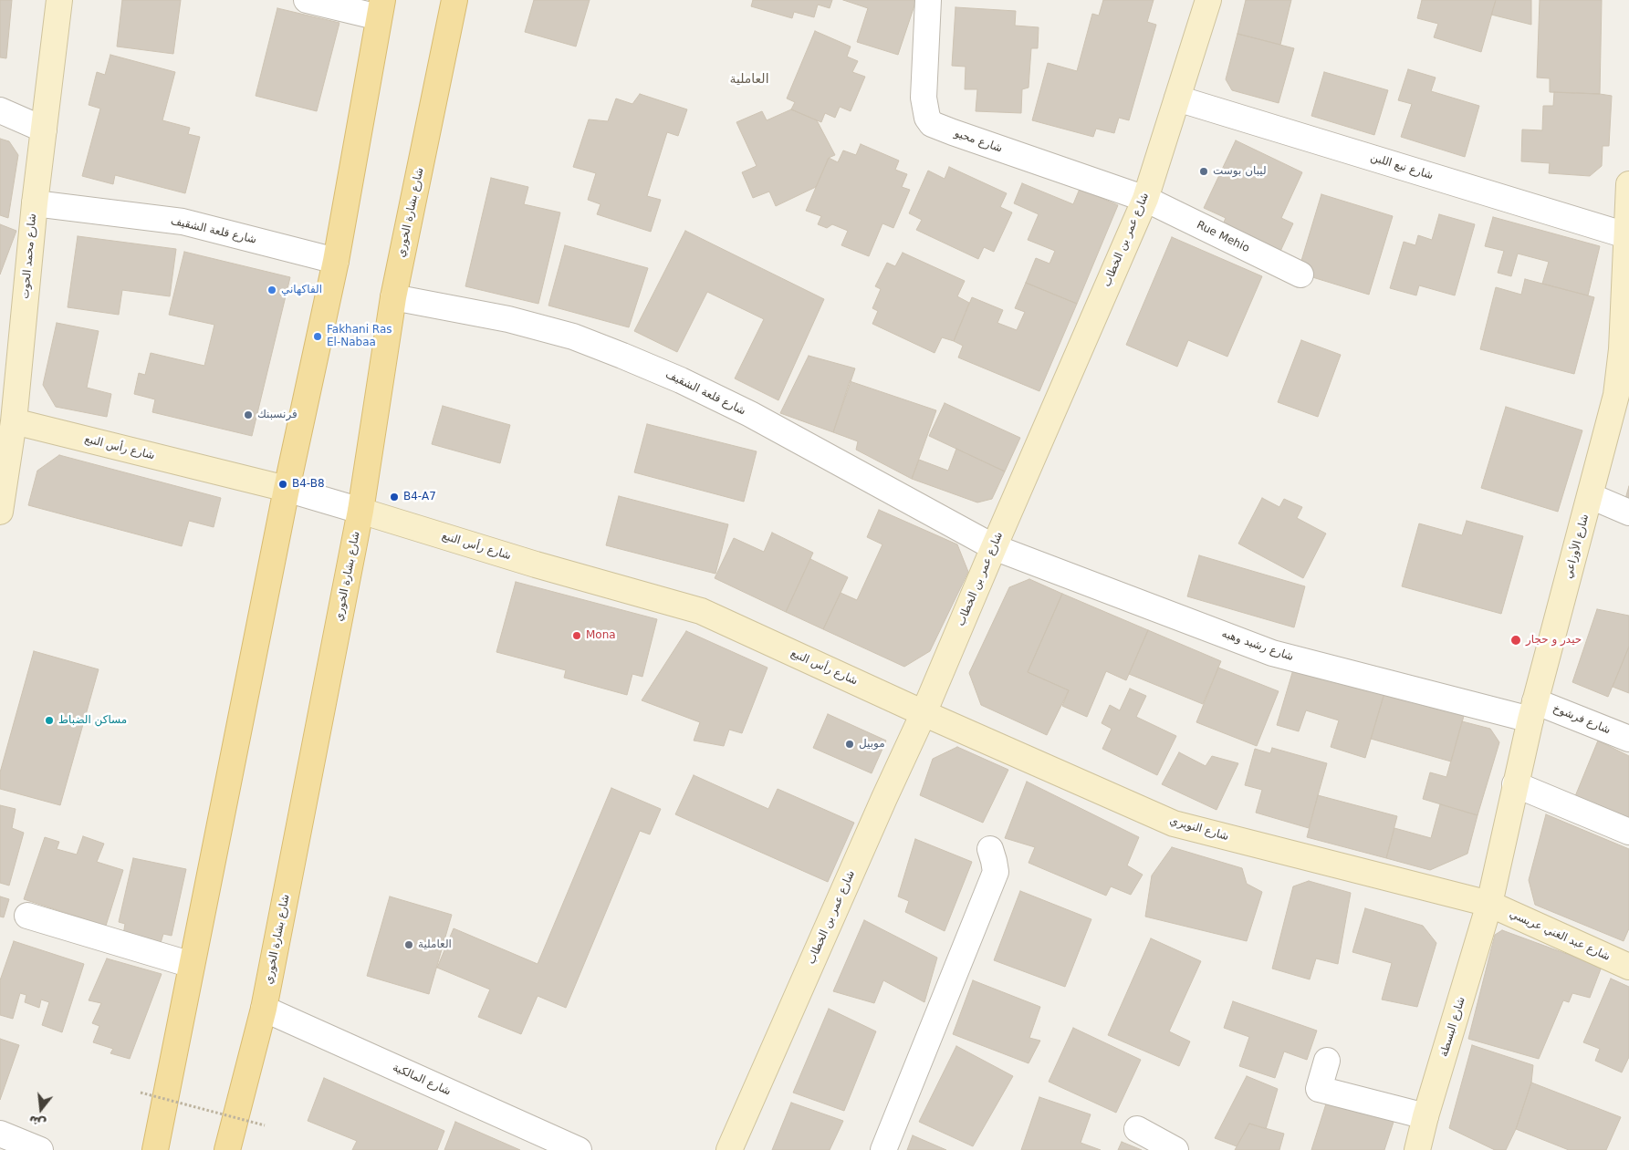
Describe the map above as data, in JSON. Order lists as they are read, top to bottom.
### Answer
{
  "streets": {
    "main road": ["شارع بشارة الخوري"],
    "street": [
      "شارع محيو",
      "شارع نبع اللبن",
      "شارع قلعة الشقيف",
      "Rue Mehio",
      "شارع عمر بن الخطاب",
      "شارع محمد الحوت",
      "شارع رأس النبع",
      "شارع الأوزاعي",
      "شارع رشيد وهبه",
      "شارع فرشوخ",
      "شارع النويري",
      "شارع عبد الغني عريسي",
      "شارع البسطة",
      "شارع المالكية"
    ]
  },
  "crossings": [
    ["شارع محيو", "Rue Mehio"],
    ["شارع محيو", "شارع عمر بن الخطاب"],
    ["شارع نبع اللبن", "شارع عمر بن الخطاب"],
    ["شارع نبع اللبن", "شارع الأوزاعي"],
    ["شارع بشارة الخوري", "شارع قلعة الشقيف"],
    ["شارع بشارة الخوري", "شارع رأس النبع"],
    ["شارع بشارة الخوري", "شارع المالكية"],
    ["شارع قلعة الشقيف", "شارع عمر بن الخطاب"],
    ["شارع قلعة الشقيف", "شارع محمد الحوت"],
    ["شارع قلعة الشقيف", "شارع رشيد وهبه"],
    ["Rue Mehio", "شارع عمر بن الخطاب"],
    ["شارع عمر بن الخطاب", "شارع رأس النبع"],
    ["شارع عمر بن الخطاب", "شارع رشيد وهبه"],
    ["شارع عمر بن الخطاب", "شارع النويري"],
    ["شارع محمد الحوت", "شارع رأس النبع"],
    ["شارع رأس النبع", "شارع النويري"],
    ["شارع الأوزاعي", "شارع رشيد وهبه"],
    ["شارع الأوزاعي", "شارع فرشوخ"],
    ["شارع الأوزاعي", "شارع النويري"],
    ["شارع الأوزاعي", "شارع عبد الغني عريسي"],
    ["شارع الأوزاعي", "شارع البسطة"],
    ["شارع رشيد وهبه", "شارع فرشوخ"],
    ["شارع النويري", "شارع عبد الغني عريسي"],
    ["شارع النويري", "شارع البسطة"],
    ["شارع عبد الغني عريسي", "شارع البسطة"]
  ],
  "districts": ["العاملية"],
  "places": [
    "ليبان بوست",
    "الفاكهاني",
    "Fakhani Ras El-Nabaa",
    "فرنسبنك",
    "B4-B8",
    "B4-A7",
    "Mona",
    "حيدر و حجار",
    "مساكن الضباط",
    "موبيل",
    "العاملية"
  ],
  "north": "bottom"
}
